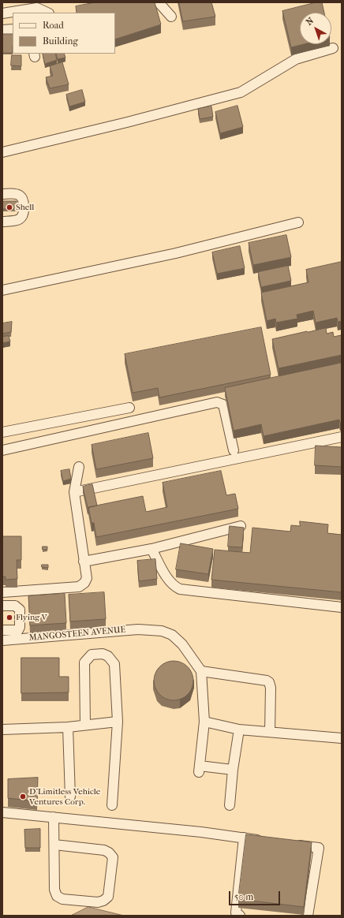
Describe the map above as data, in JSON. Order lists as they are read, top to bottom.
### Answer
{
  "streets": {
    "lane": ["MANGOSTEEN AVENUE"]
  },
  "places": ["Shell", "Flying V", "D'Limitless Vehicle Ventures Corp."],
  "legend": ["Road", "Building"],
  "scale_bar": "50 m",
  "north": "top left"
}
